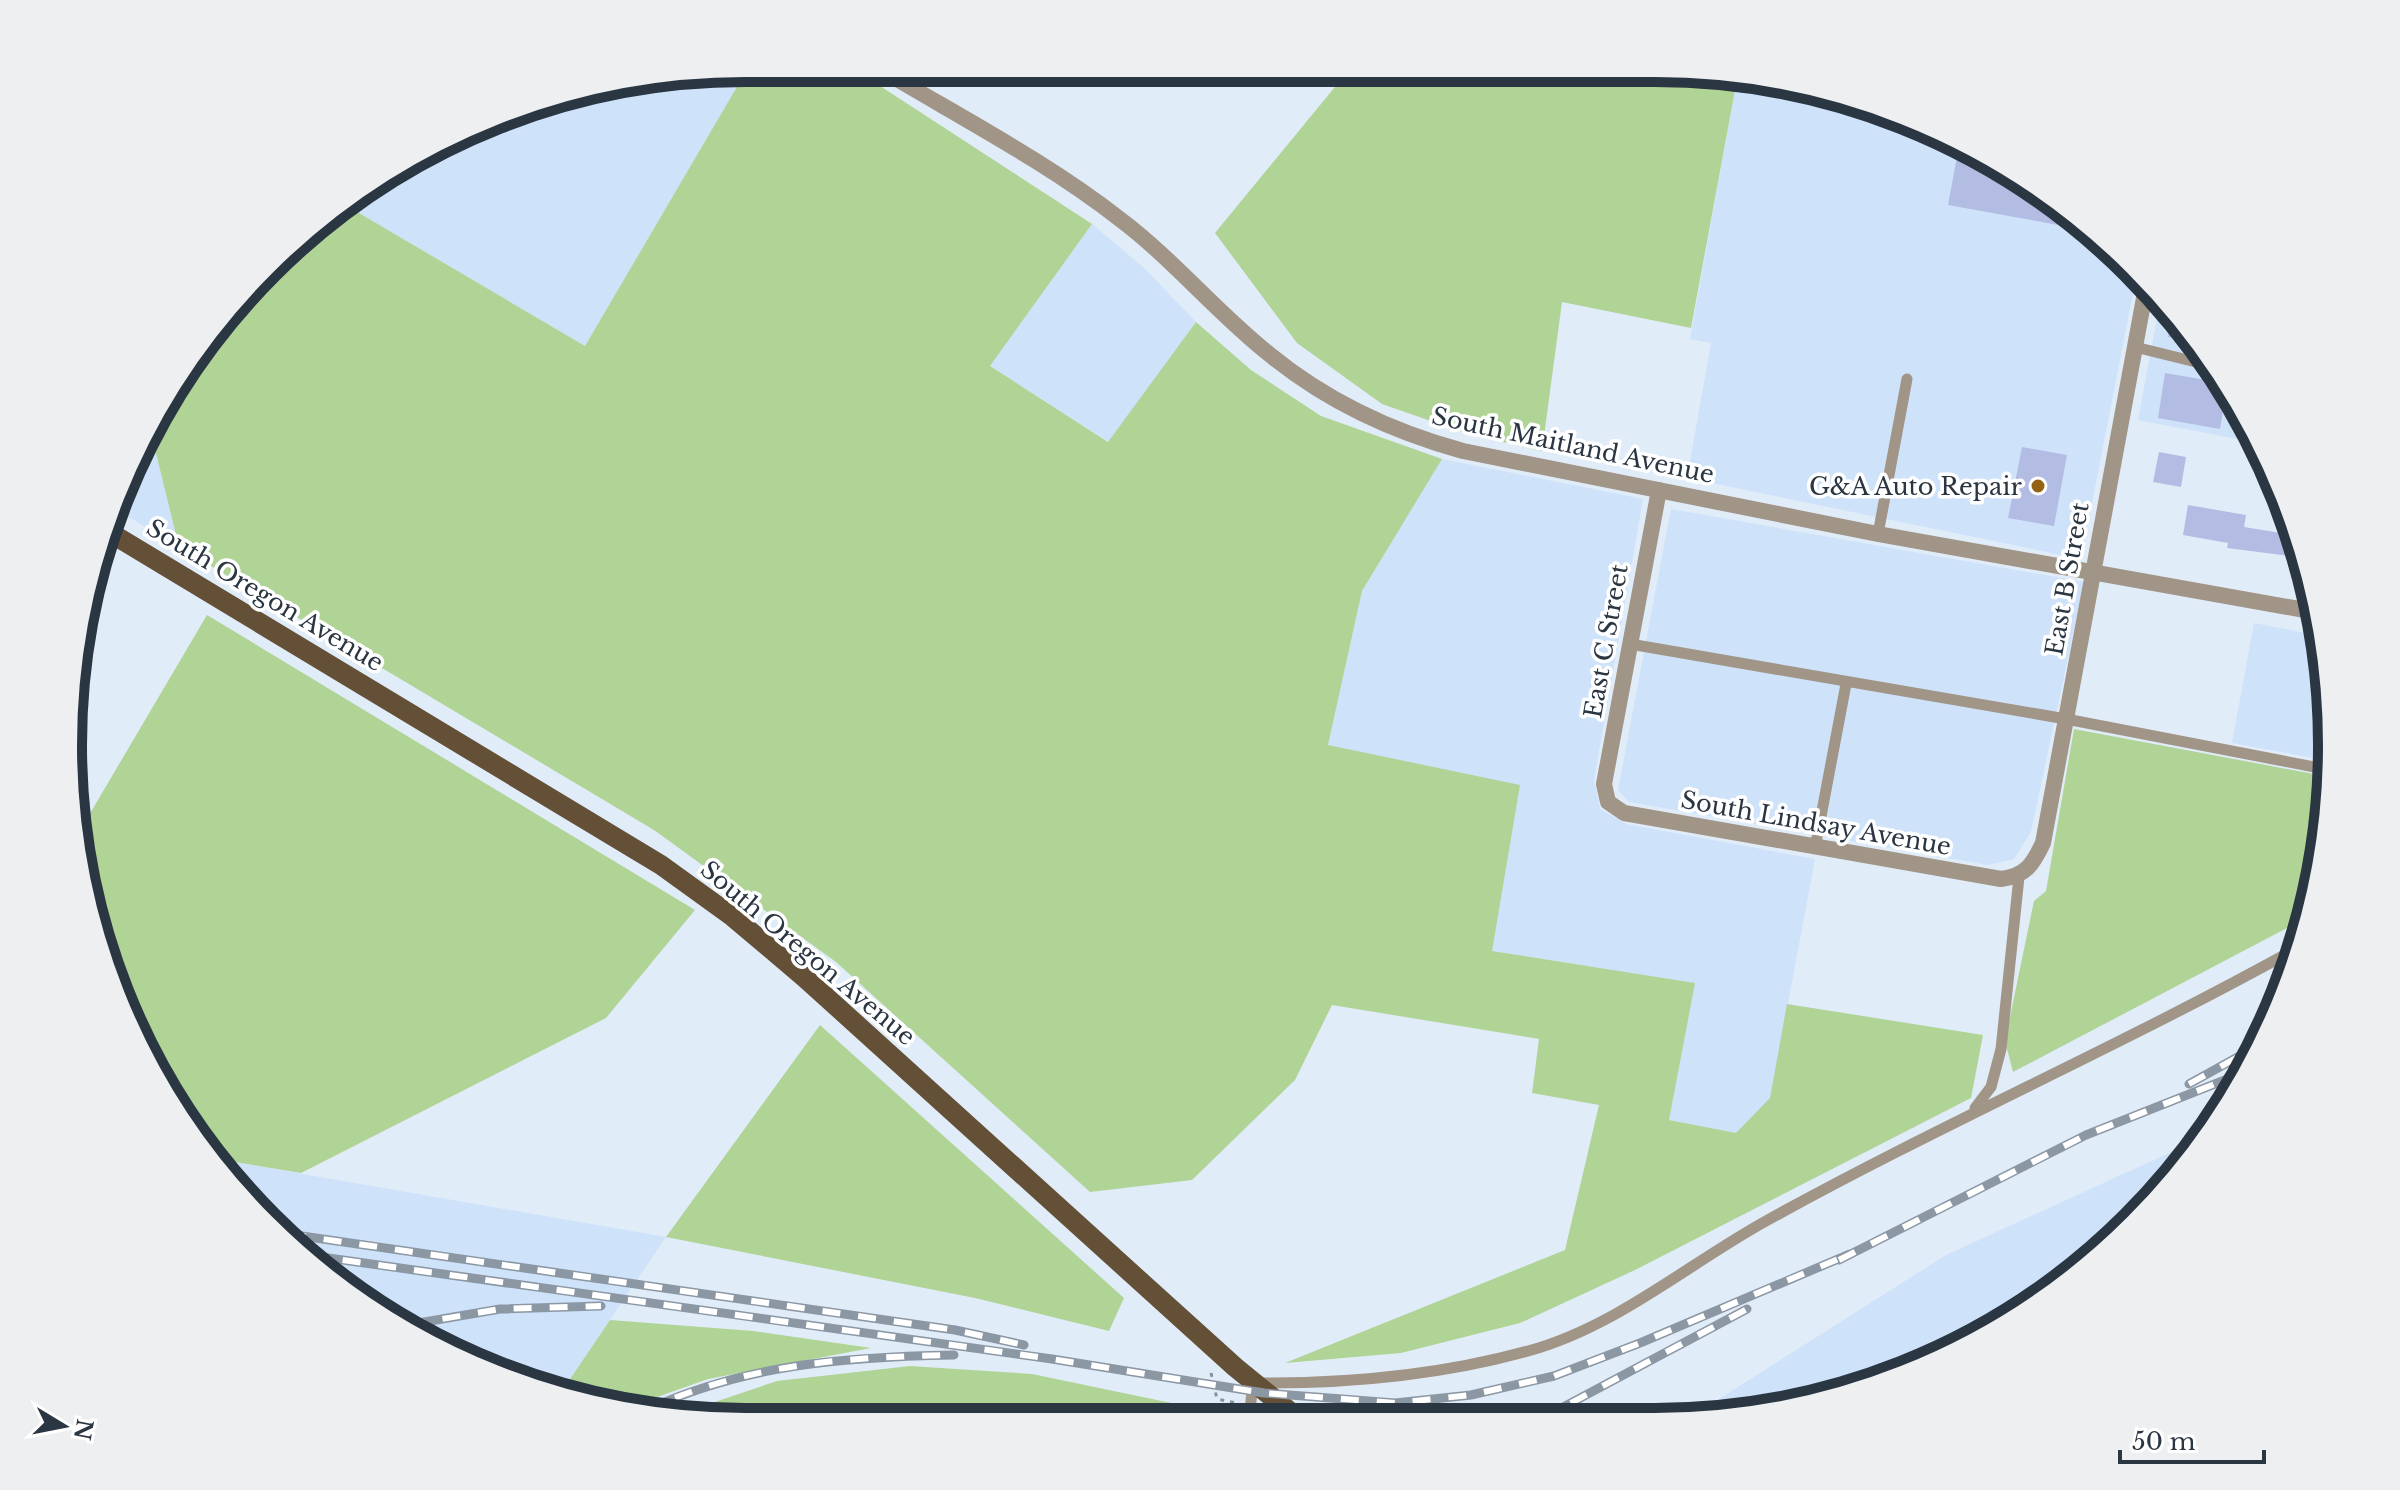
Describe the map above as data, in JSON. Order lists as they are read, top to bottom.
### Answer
{
  "streets": {
    "main road": ["South Oregon Avenue"],
    "street": [
      "South Maitland Avenue",
      "East B Street",
      "East C Street",
      "South Lindsay Avenue"
    ]
  },
  "crossings": [
    ["South Maitland Avenue", "East B Street"],
    ["South Maitland Avenue", "East C Street"],
    ["East B Street", "South Lindsay Avenue"],
    ["East C Street", "South Lindsay Avenue"]
  ],
  "places": ["G&A Auto Repair"],
  "scale_bar": "50 m",
  "north": "right"
}
